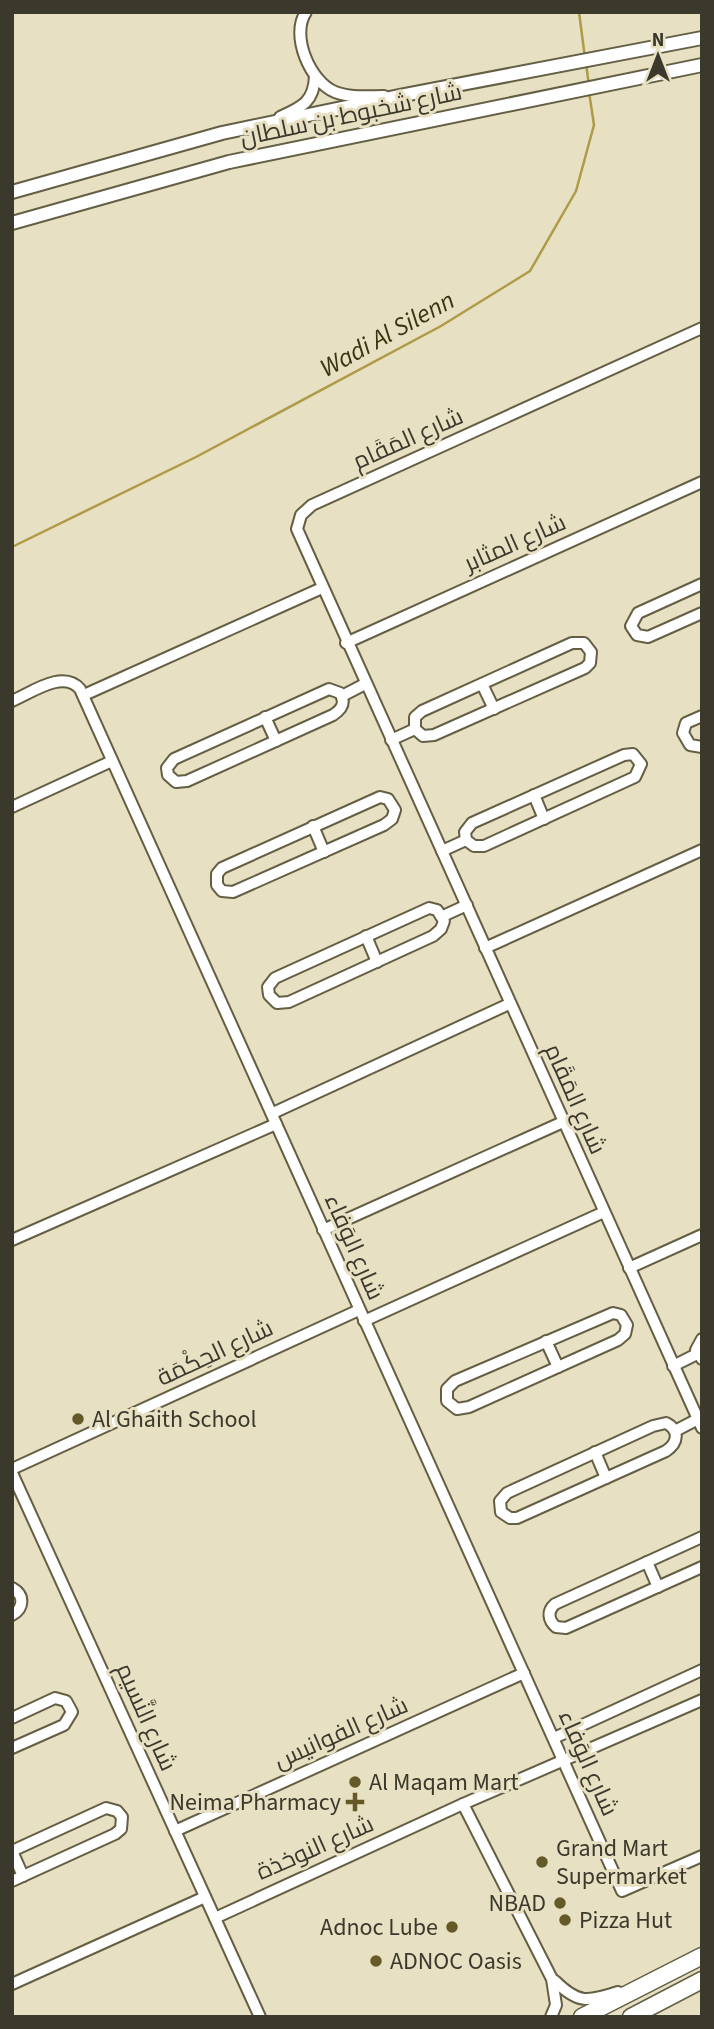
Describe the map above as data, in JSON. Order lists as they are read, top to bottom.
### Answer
{
  "streets": {
    "main road": ["شارع شخبوط بن سلطان"],
    "street": [
      "شارع المَقَام",
      "شارع المثابر",
      "شارع الوَفاء",
      "شارع الحِكْمَة",
      "شارع النَّسيم",
      "شارع الفوانيس",
      "شارع النوخذة"
    ]
  },
  "crossings": [
    ["شارع المَقَام", "شارع المثابر"],
    ["شارع المَقَام", "شارع الحِكْمَة"],
    ["شارع الوَفاء", "شارع الحِكْمَة"],
    ["شارع الوَفاء", "شارع الفوانيس"],
    ["شارع الوَفاء", "شارع النوخذة"],
    ["شارع الحِكْمَة", "شارع النَّسيم"],
    ["شارع النَّسيم", "شارع الفوانيس"],
    ["شارع النَّسيم", "شارع النوخذة"]
  ],
  "water": ["Wadi Al Silenn"],
  "places": {
    "other": [
      "Al Ghaith School",
      "Al Maqam Mart",
      "Grand Mart Supermarket",
      "NBAD",
      "Pizza Hut",
      "Adnoc Lube",
      "ADNOC Oasis"
    ],
    "health": ["Neima Pharmacy"]
  },
  "north": "top"
}
